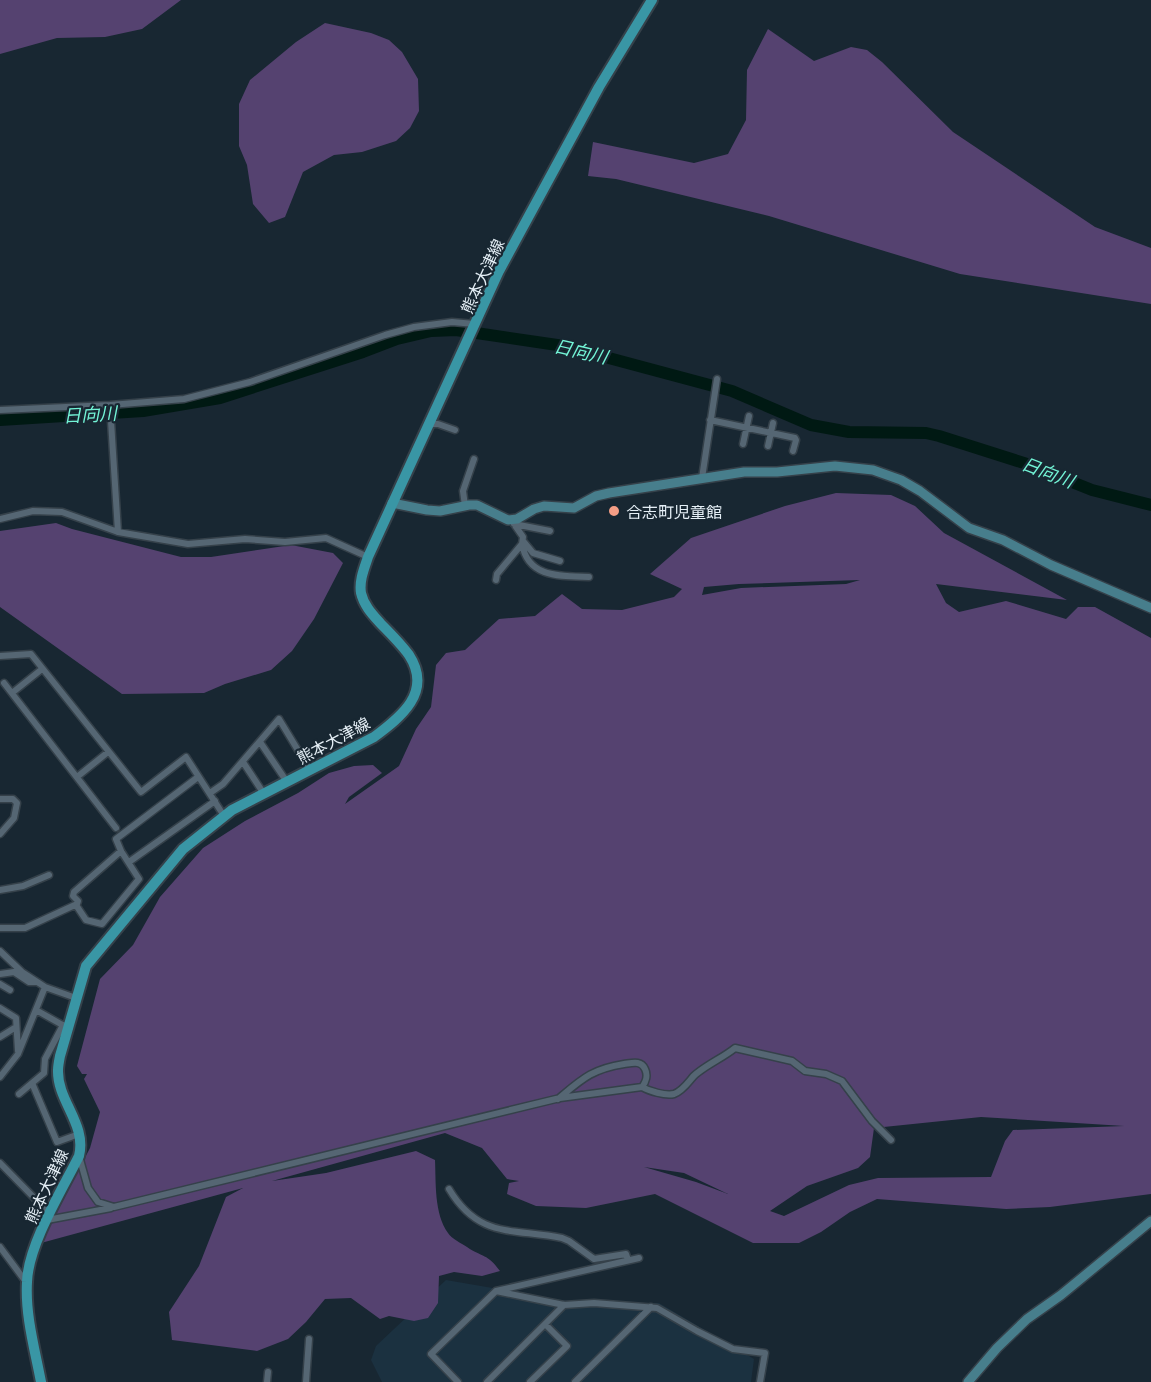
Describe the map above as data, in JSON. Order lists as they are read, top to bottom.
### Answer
{
  "streets": {
    "main road": ["熊本大津線"]
  },
  "water": ["日向川"],
  "places": ["合志町児童館"]
}
